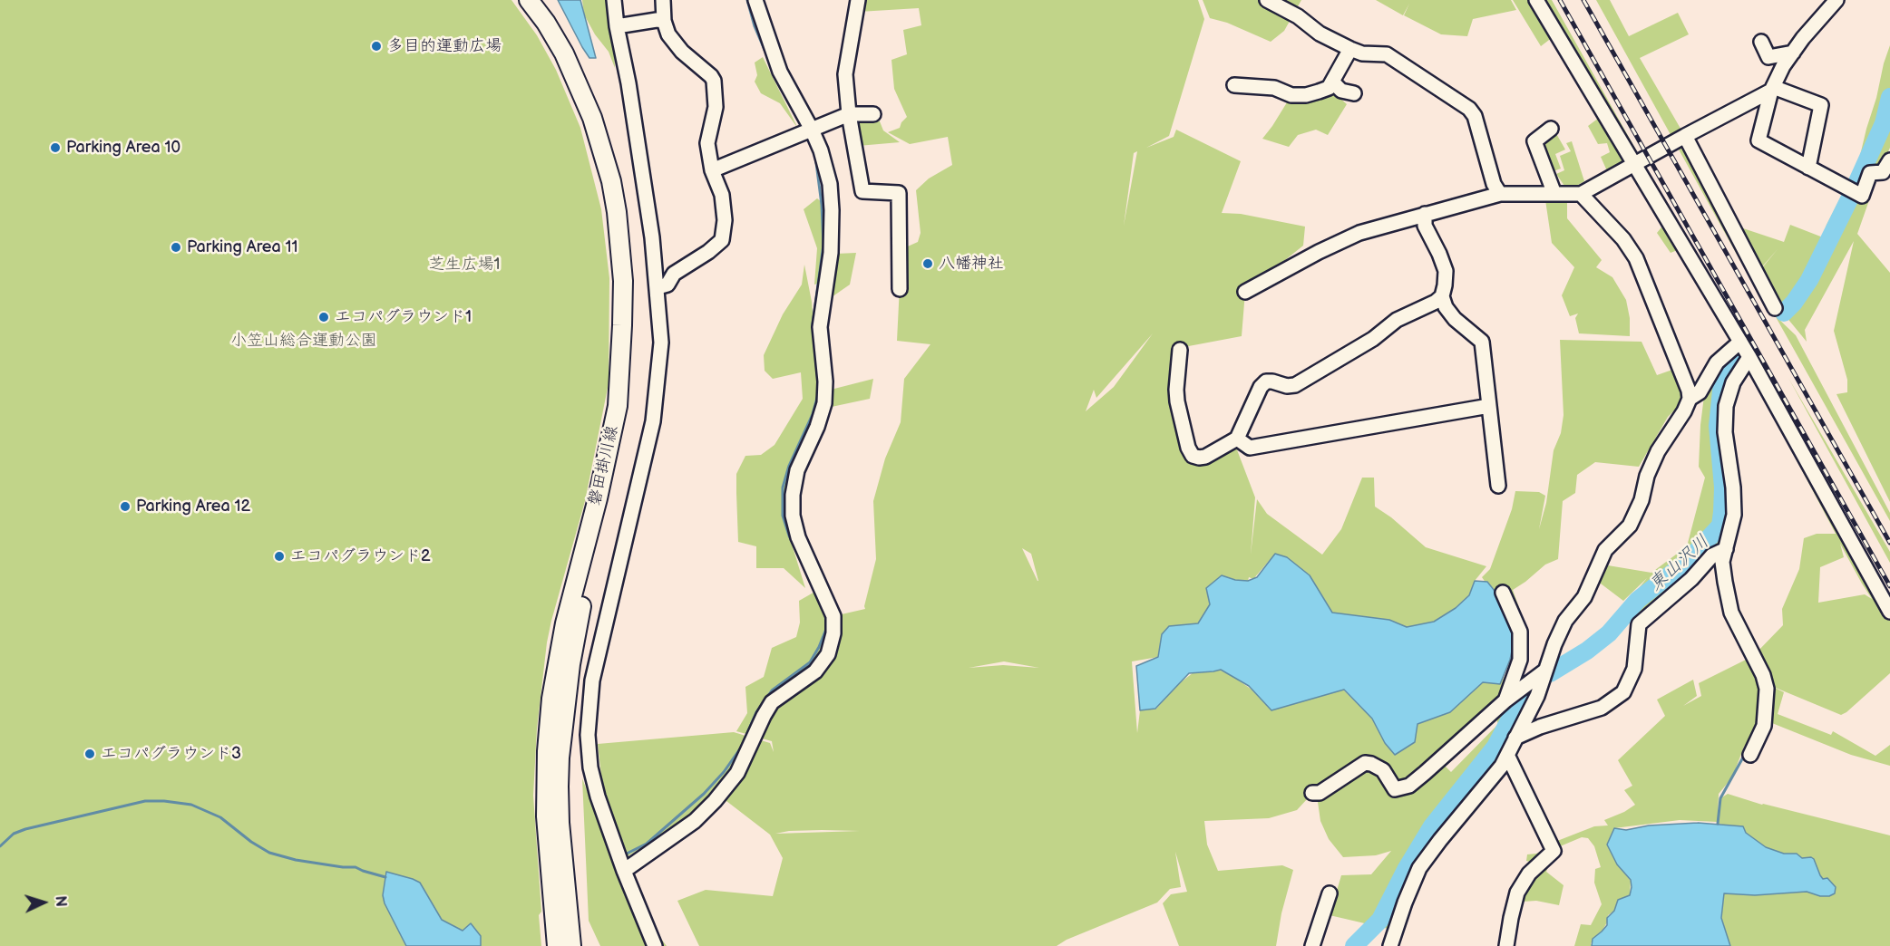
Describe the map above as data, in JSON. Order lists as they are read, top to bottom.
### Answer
{
  "streets": {
    "main road": ["磐田掛川線"]
  },
  "water": ["東山沢川"],
  "parks": ["芝生広場1", "小笠山総合運動公園"],
  "places": [
    "多目的運動広場",
    "Parking Area 10",
    "Parking Area 11",
    "八幡神社",
    "エコパグラウンド1",
    "Parking Area 12",
    "エコパグラウンド2",
    "エコパグラウンド3"
  ],
  "north": "right"
}
